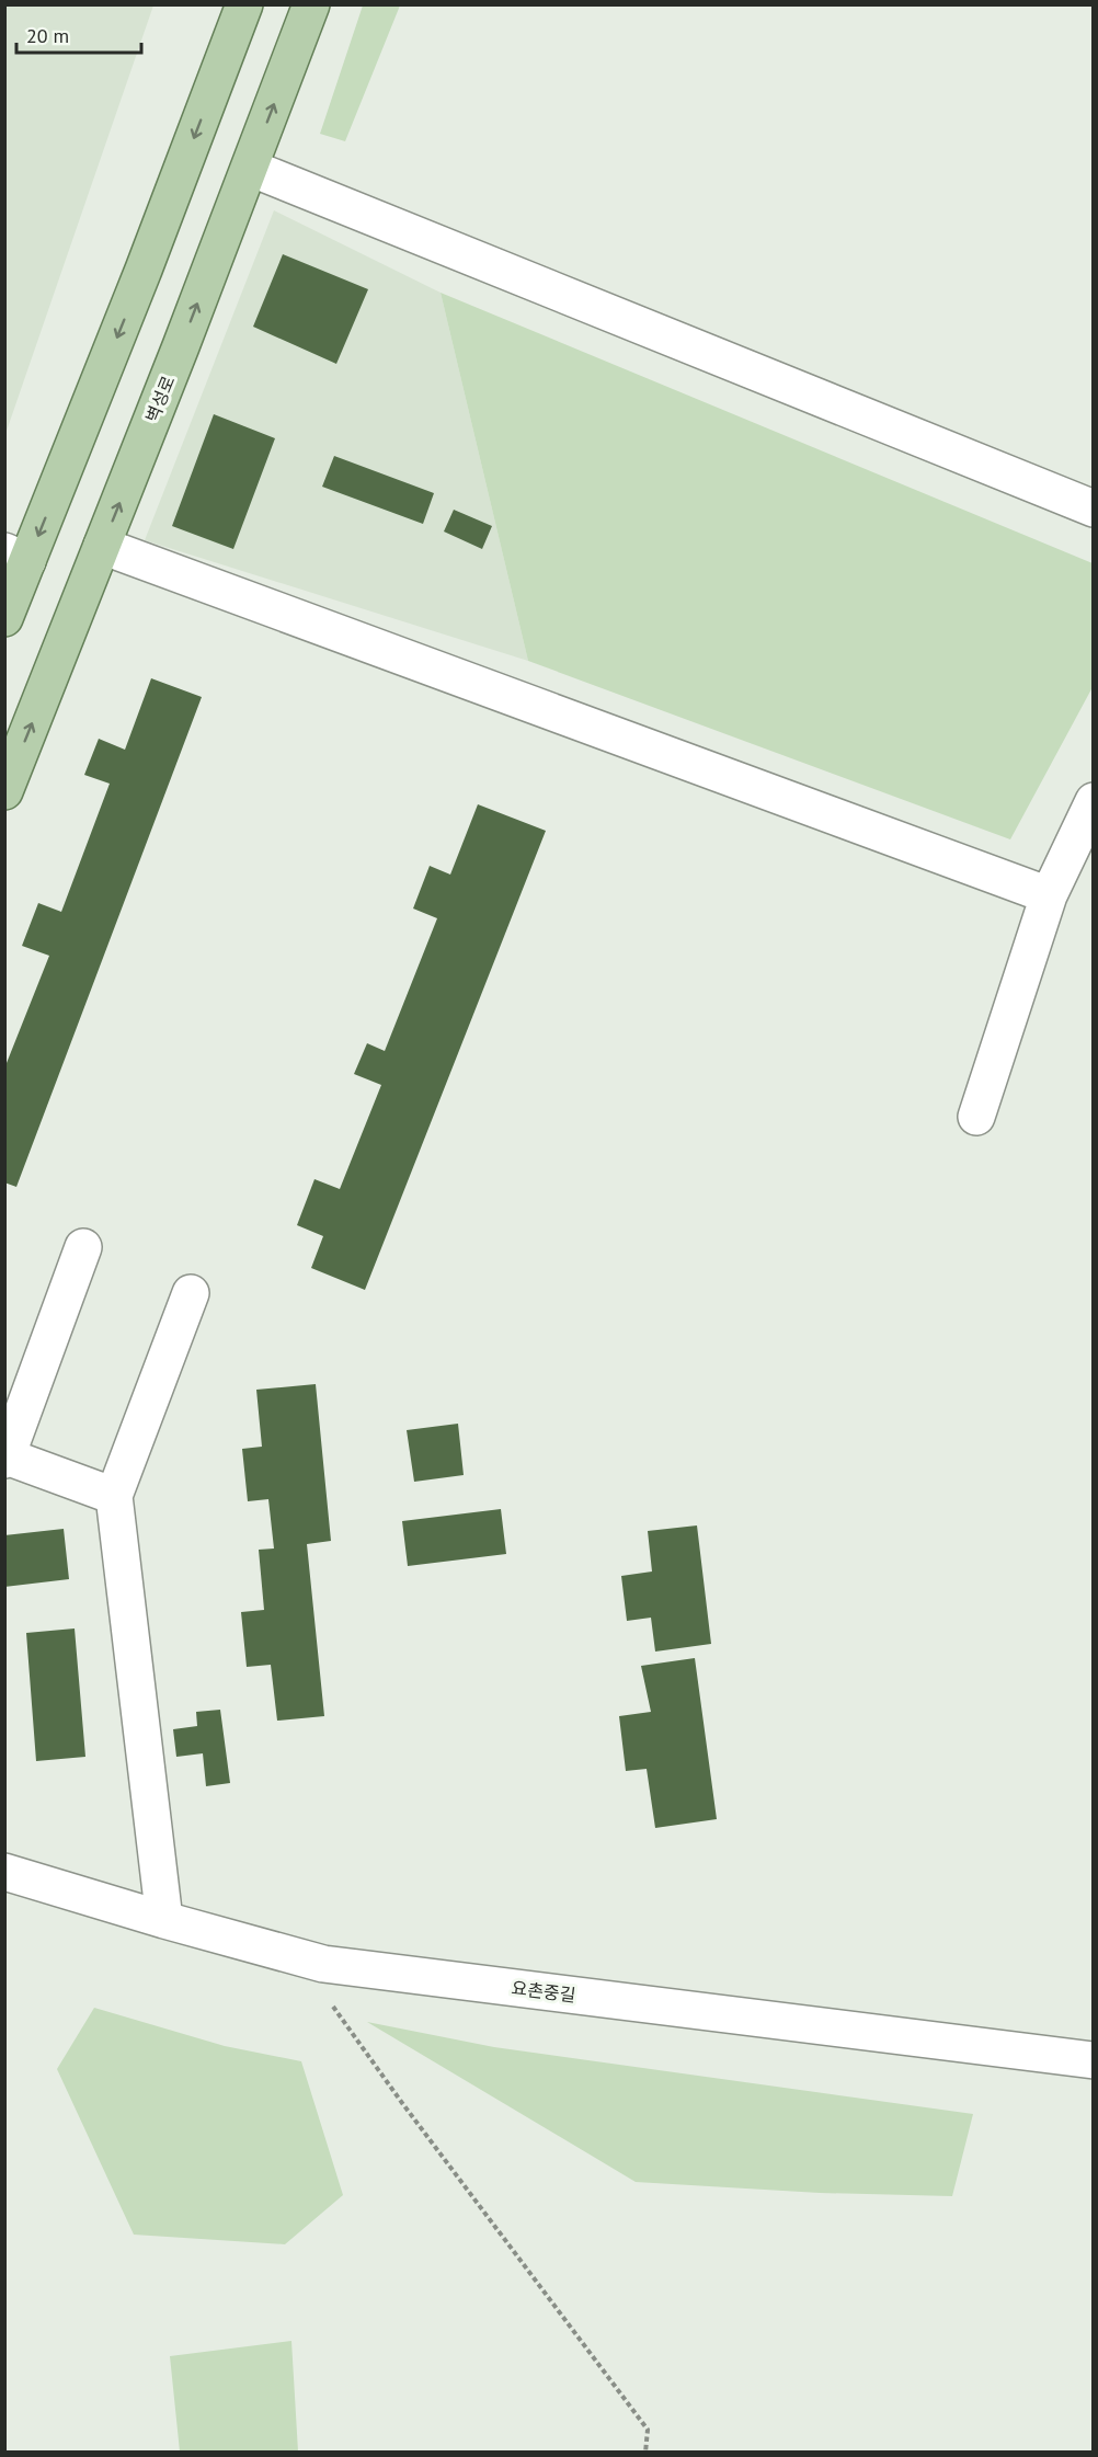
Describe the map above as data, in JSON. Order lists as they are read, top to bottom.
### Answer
{
  "streets": {
    "main road": ["벽성로"],
    "street": ["요촌중길"]
  },
  "scale_bar": "20 m"
}
